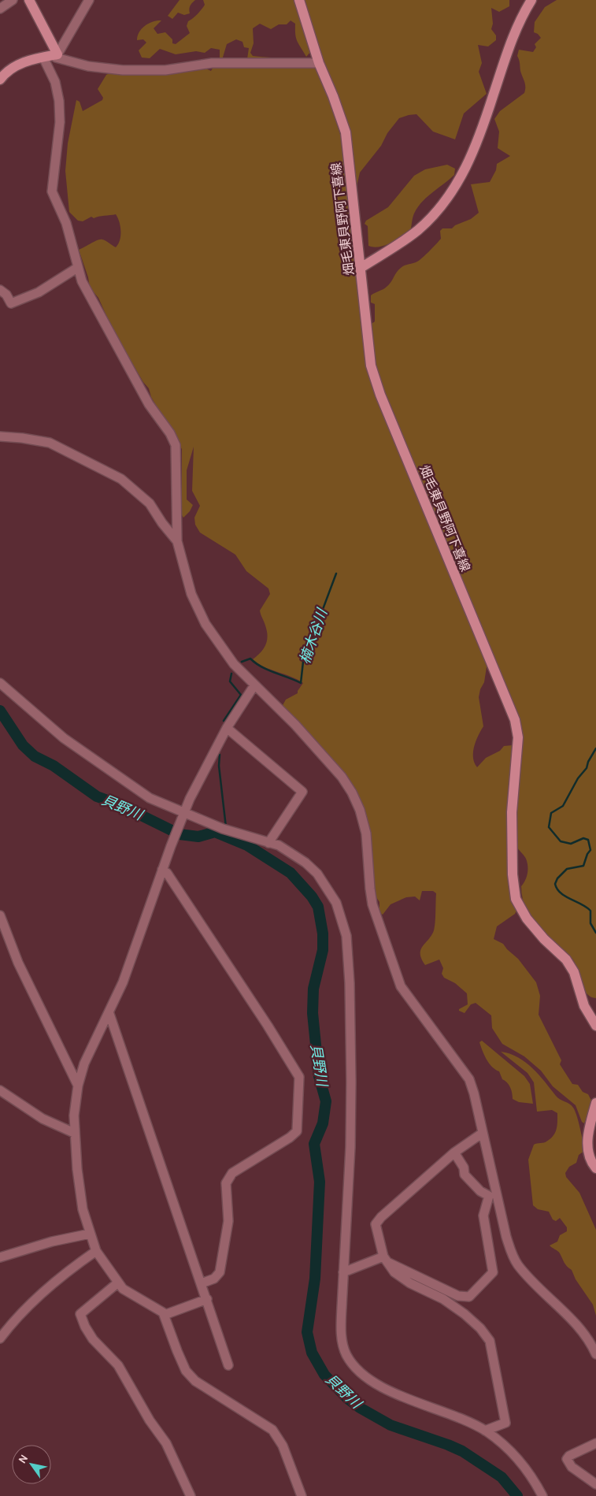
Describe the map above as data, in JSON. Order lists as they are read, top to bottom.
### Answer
{
  "streets": {
    "main road": ["畑毛東貝野阿下喜線"]
  },
  "water": ["楠木谷川", "貝野川"],
  "north": "top left"
}
